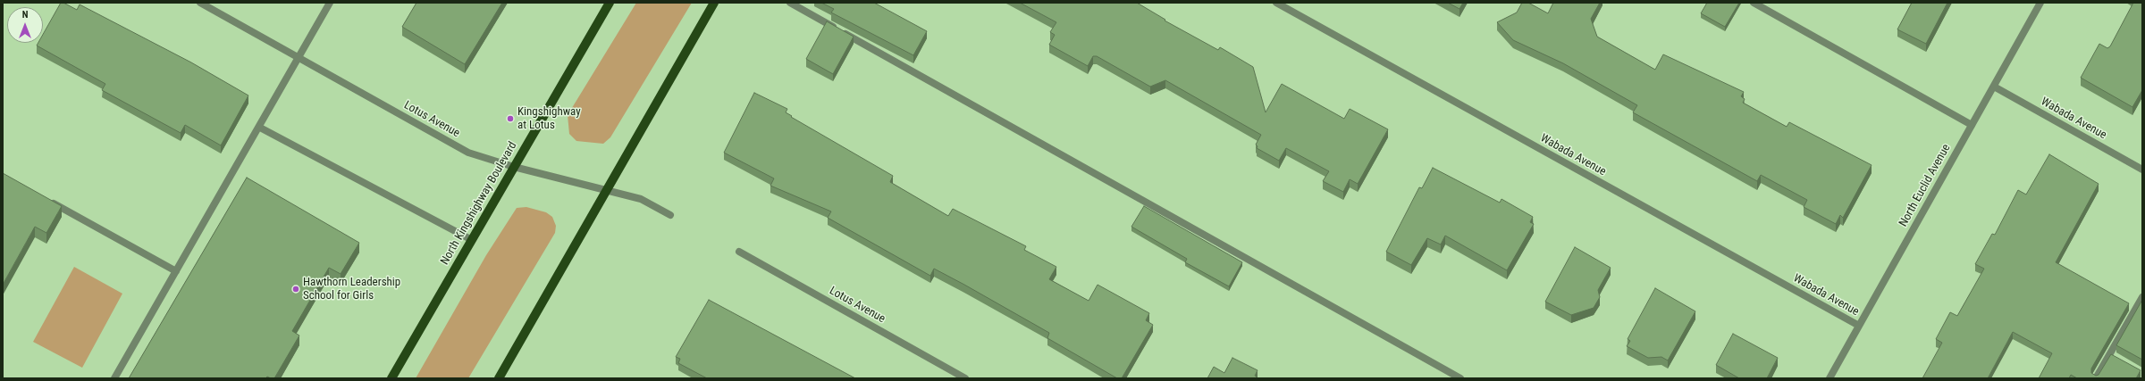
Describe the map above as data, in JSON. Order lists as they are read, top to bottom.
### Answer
{
  "streets": {
    "main road": ["North Kingshighway Boulevard"],
    "street": ["Wabada Avenue", "Lotus Avenue", "North Euclid Avenue"]
  },
  "crossings": [
    ["Wabada Avenue", "North Euclid Avenue"],
    ["Lotus Avenue", "North Kingshighway Boulevard"]
  ],
  "places": ["Kingshighway at Lotus", "Hawthorn Leadership School for Girls"],
  "north": "top"
}
